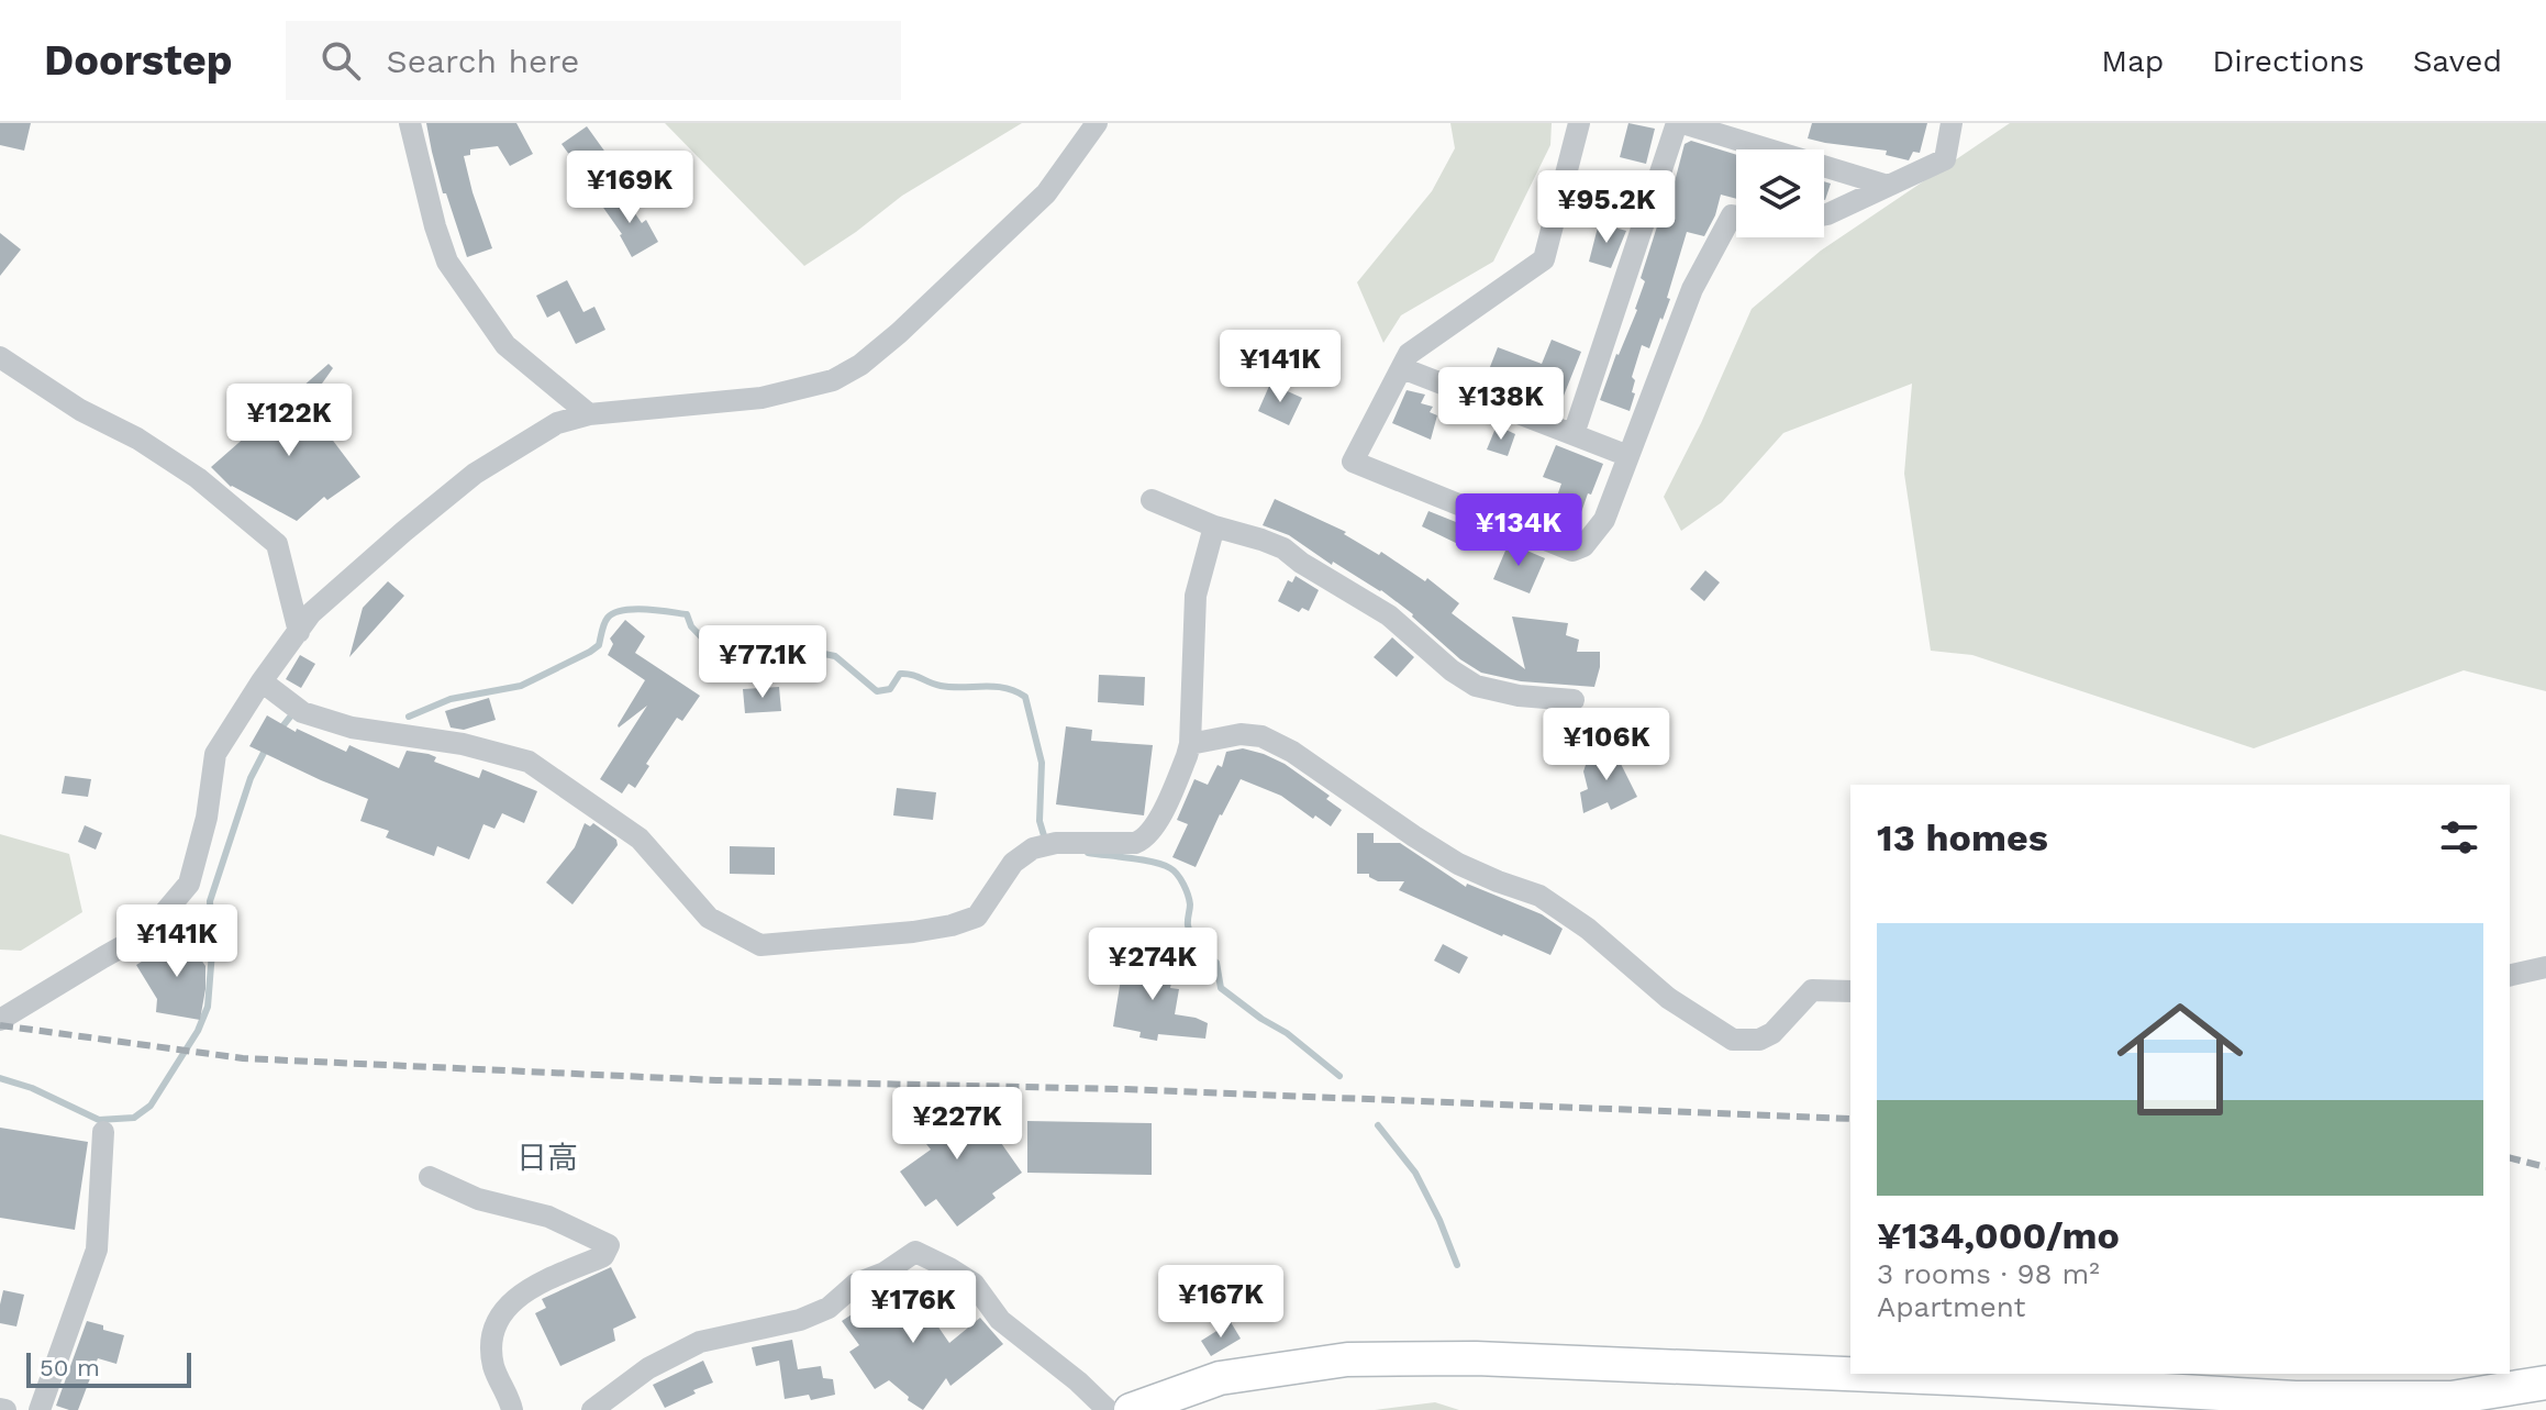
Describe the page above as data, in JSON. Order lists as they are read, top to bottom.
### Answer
{
  "districts": ["日高"],
  "scale_bar": "50 m",
  "page": {
    "header": "Doorstep",
    "search": "Search here",
    "nav": ["Map", "Directions", "Saved"],
    "price": [
      "¥169K",
      "¥95.2K",
      "¥141K",
      "¥138K",
      "¥122K",
      "¥134K",
      "¥77.1K",
      "¥106K",
      "¥141K",
      "¥274K",
      "¥227K",
      "¥167K",
      "¥176K"
    ],
    "heading": "13 homes",
    "list": [
      {
        "name": "¥134,000/mo",
        "note": "3 rooms · 98 m² · Apartment"
      }
    ],
    "scale": "50 m"
  }
}
